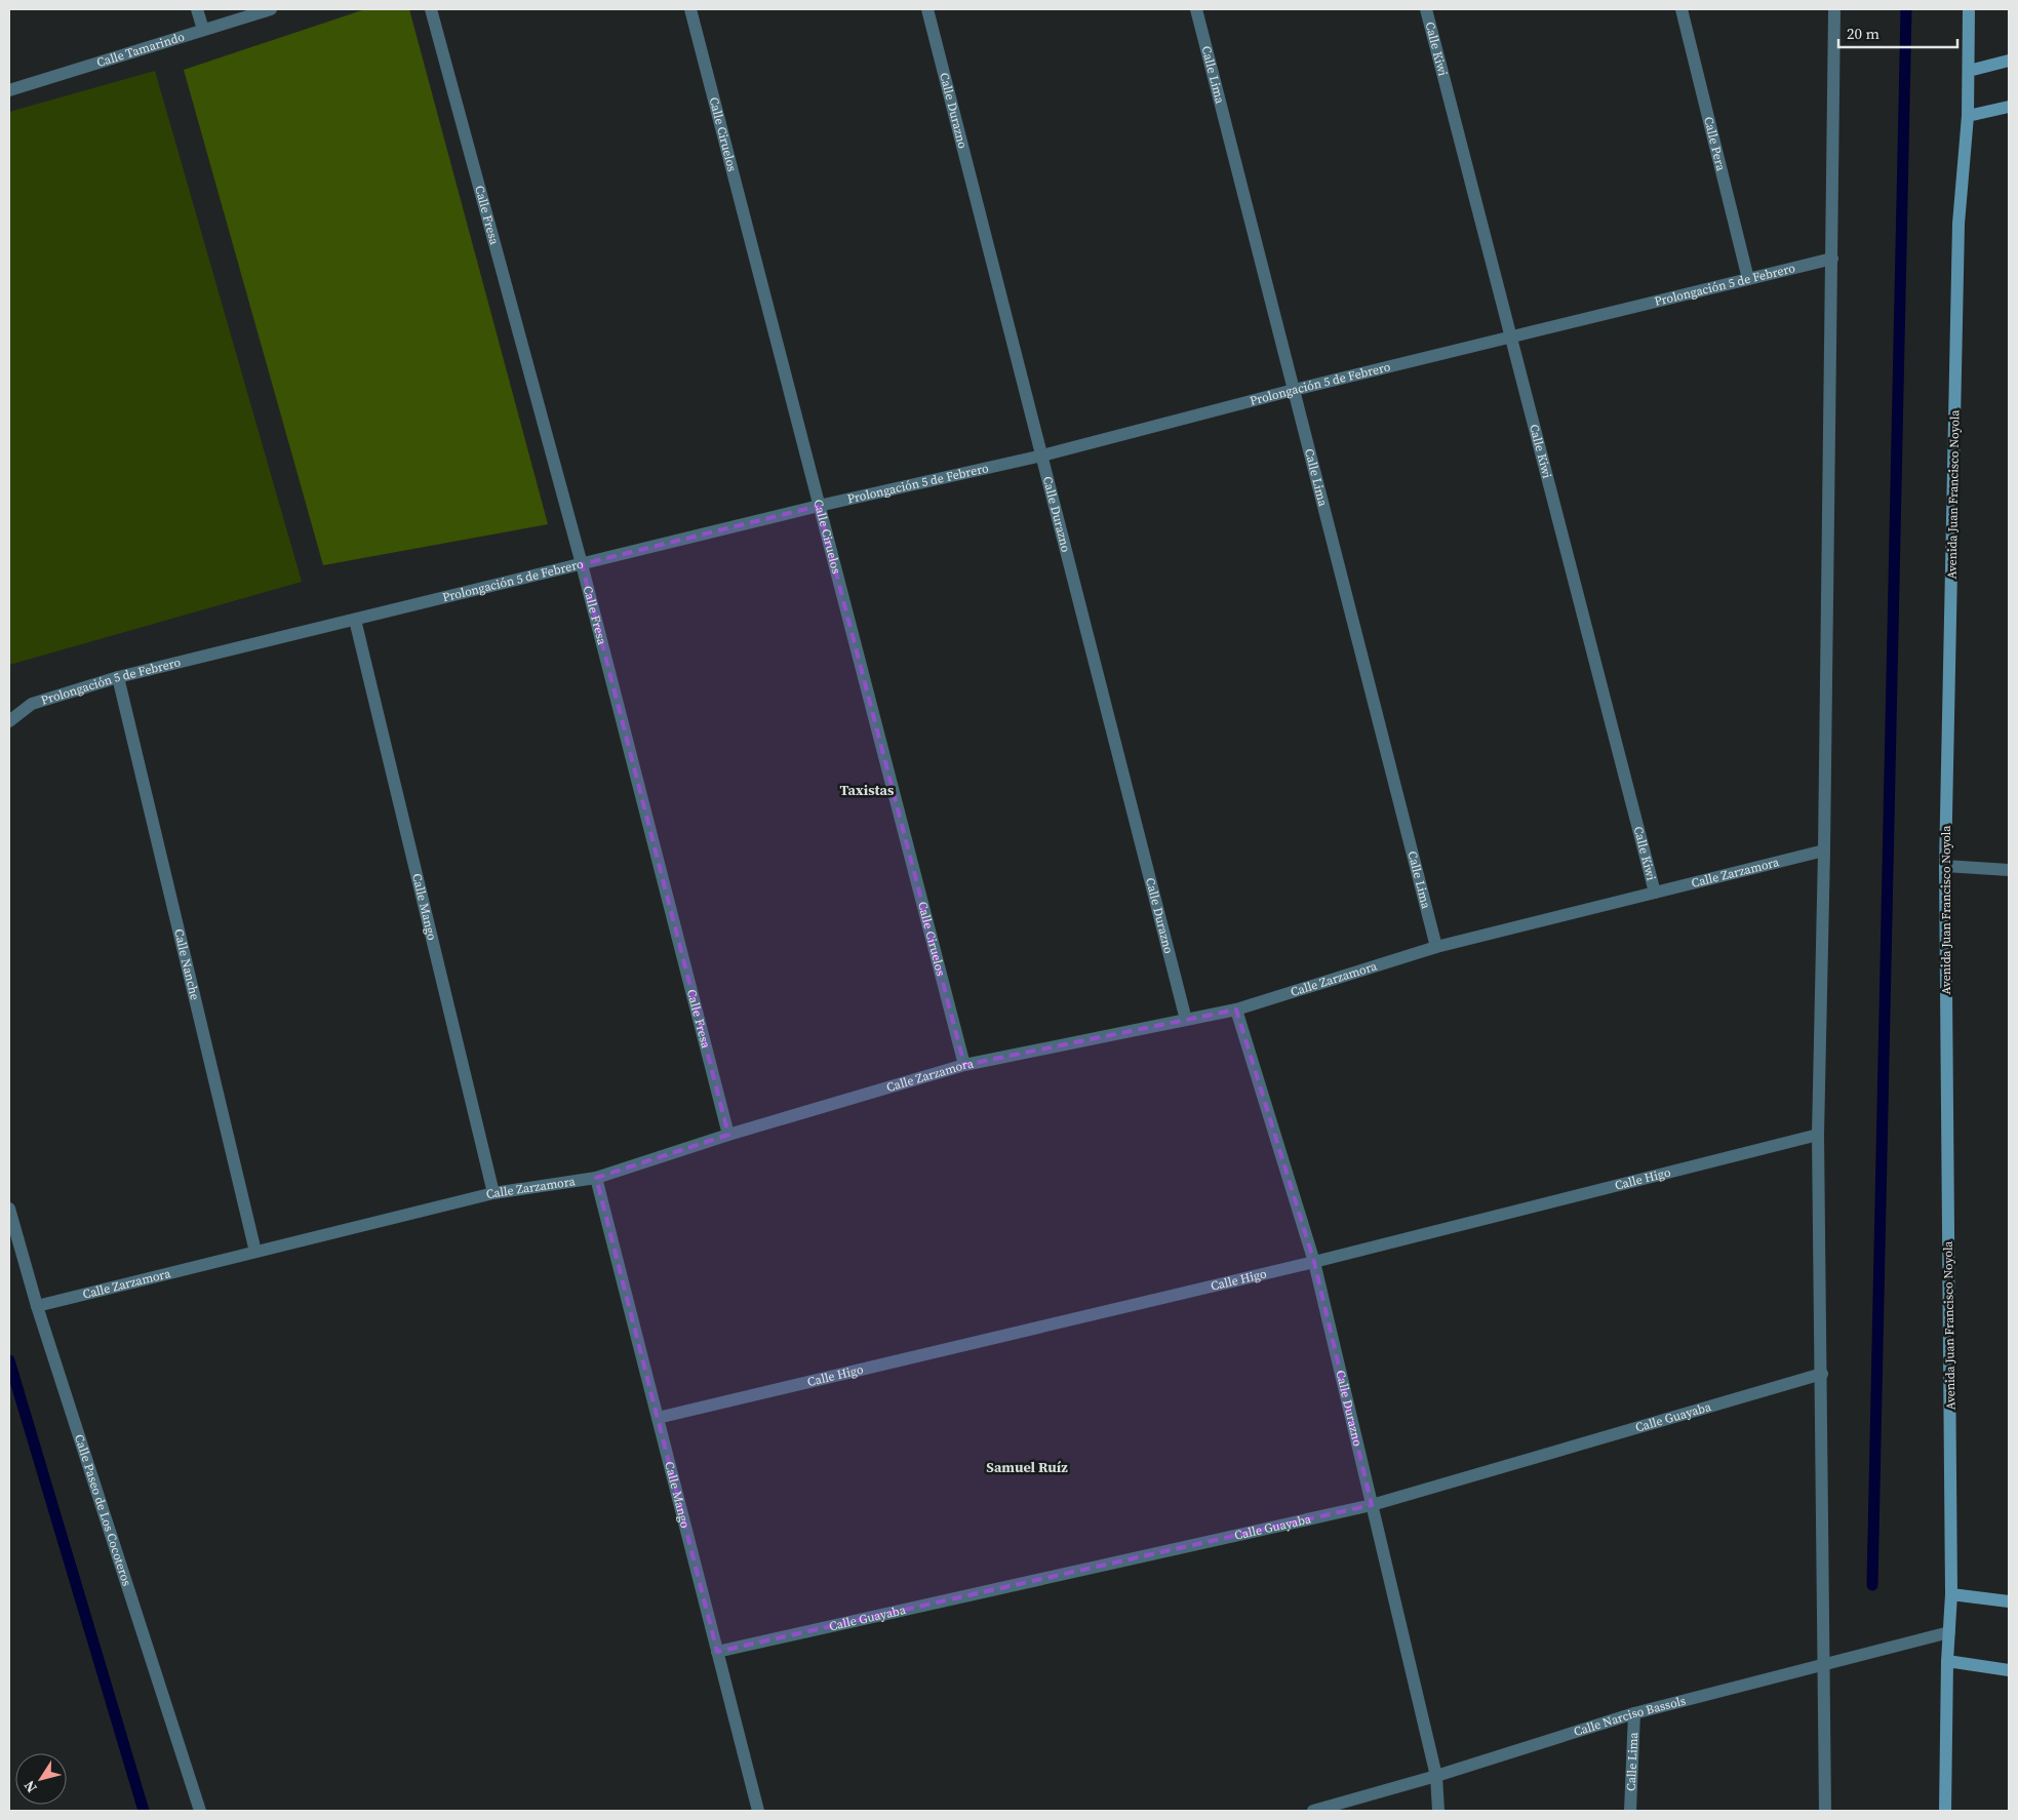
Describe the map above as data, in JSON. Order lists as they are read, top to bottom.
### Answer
{
  "streets": {
    "street": [
      "Calle Kiwi",
      "Calle Tamarindo",
      "Calle Lima",
      "Calle Durazno",
      "Calle Ciruelos",
      "Calle Pera",
      "Calle Fresa",
      "Prolongación 5 de Febrero",
      "Avenida Juan Francisco Noyola",
      "Calle Zarzamora",
      "Calle Mango",
      "Calle Nanche",
      "Calle Higo",
      "Calle Guayaba",
      "Calle Paseo de Los Cocoteros",
      "Calle Narciso Bassols"
    ]
  },
  "crossings": [
    ["Calle Kiwi", "Prolongación 5 de Febrero"],
    ["Calle Kiwi", "Calle Zarzamora"],
    ["Calle Lima", "Prolongación 5 de Febrero"],
    ["Calle Lima", "Calle Zarzamora"],
    ["Calle Lima", "Calle Narciso Bassols"],
    ["Calle Durazno", "Prolongación 5 de Febrero"],
    ["Calle Durazno", "Calle Zarzamora"],
    ["Calle Durazno", "Calle Higo"],
    ["Calle Durazno", "Calle Guayaba"],
    ["Calle Durazno", "Calle Narciso Bassols"],
    ["Calle Ciruelos", "Prolongación 5 de Febrero"],
    ["Calle Ciruelos", "Calle Zarzamora"],
    ["Calle Pera", "Prolongación 5 de Febrero"],
    ["Calle Fresa", "Prolongación 5 de Febrero"],
    ["Calle Fresa", "Calle Zarzamora"],
    ["Prolongación 5 de Febrero", "Calle Mango"],
    ["Prolongación 5 de Febrero", "Calle Nanche"],
    ["Avenida Juan Francisco Noyola", "Calle Narciso Bassols"],
    ["Calle Zarzamora", "Calle Mango"],
    ["Calle Zarzamora", "Calle Nanche"],
    ["Calle Zarzamora", "Calle Paseo de Los Cocoteros"],
    ["Calle Mango", "Calle Higo"],
    ["Calle Mango", "Calle Guayaba"]
  ],
  "districts": ["Taxistas", "Samuel Ruíz"],
  "scale_bar": "20 m",
  "north": "bottom left"
}
